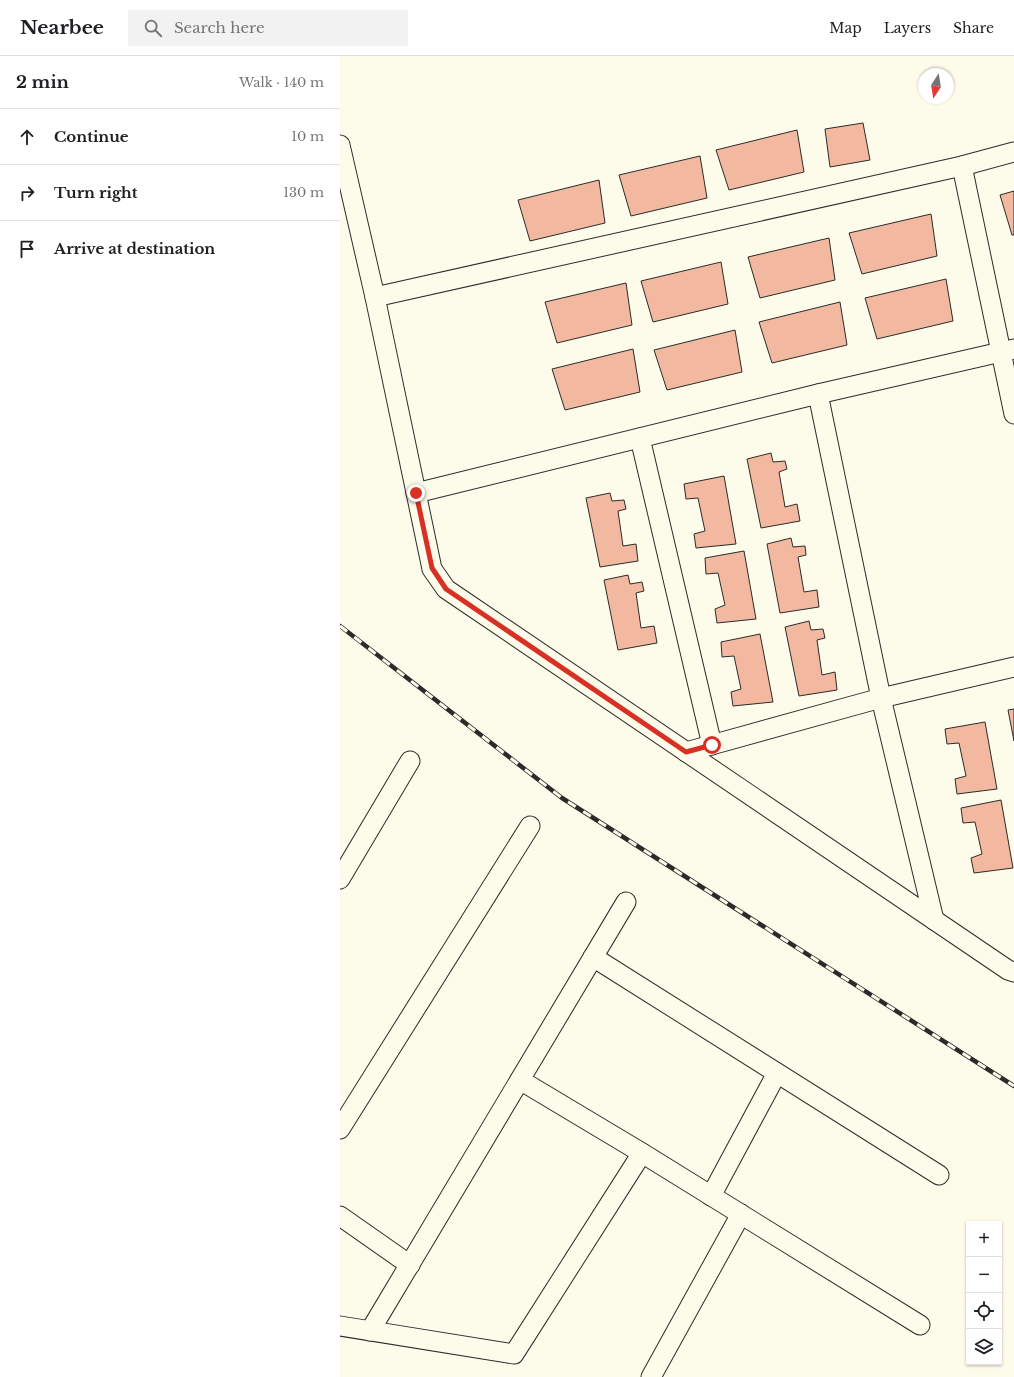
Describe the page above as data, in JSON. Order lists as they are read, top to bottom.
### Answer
{
  "north": "bottom",
  "page": {
    "header": "Nearbee",
    "search": "Search here",
    "nav": ["Map", "Layers", "Share"],
    "heading": ["2 min", "Walk · 140 m"],
    "list": [
      ["Continue", "10 m"],
      ["Turn right", "130 m"],
      "Arrive at destination"
    ],
    "map_buttons": ["+", "−"]
  }
}
